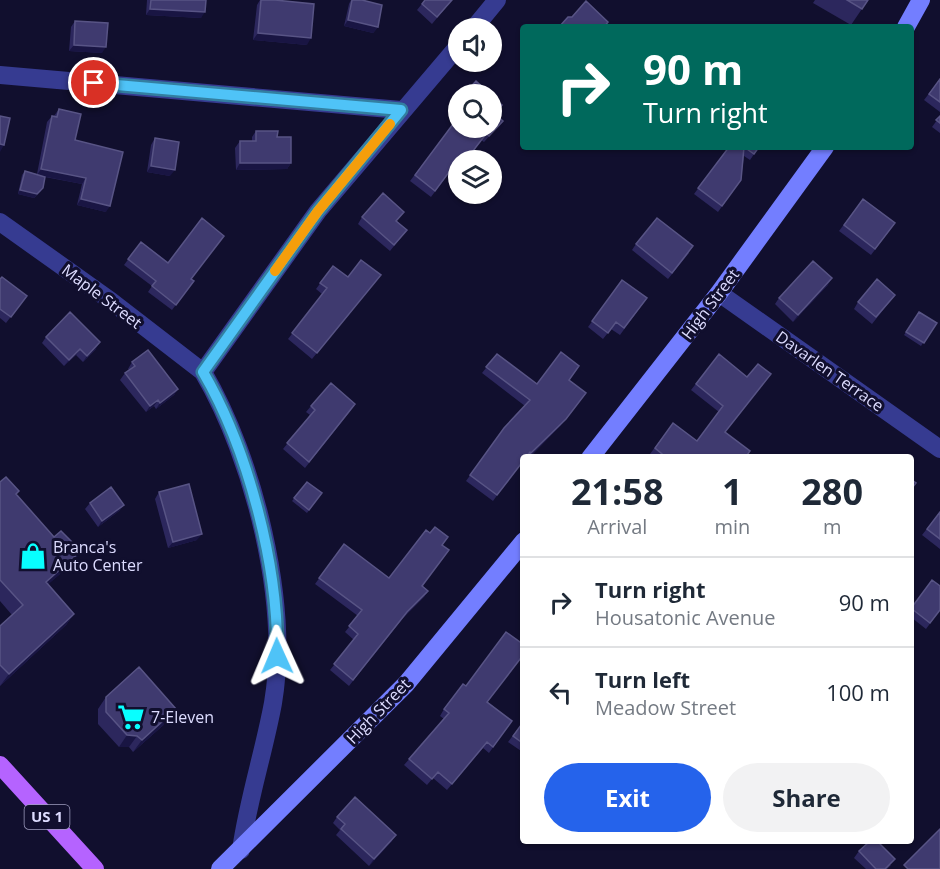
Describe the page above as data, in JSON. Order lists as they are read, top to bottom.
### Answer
{
  "streets": {
    "main road": ["High Street", "US 1"],
    "street": ["Maple Street", "Davarlen Terrace"]
  },
  "crossings": [
    ["High Street", "Davarlen Terrace"]
  ],
  "places": {
    "shop": ["Branca's Auto Center"],
    "supermarket": ["7-Eleven"]
  },
  "page": {
    "turn": ["90 m", "Turn right"],
    "eta": [
      "21:58",
      "Arrival",
      "1",
      "min",
      "280",
      "m"
    ],
    "list": [
      {
        "name": "Turn right",
        "note": "Housatonic Avenue",
        "value": "90 m"
      },
      {
        "name": "Turn left",
        "note": "Meadow Street",
        "value": "100 m"
      }
    ],
    "buttons": ["Exit", "Share"]
  }
}
